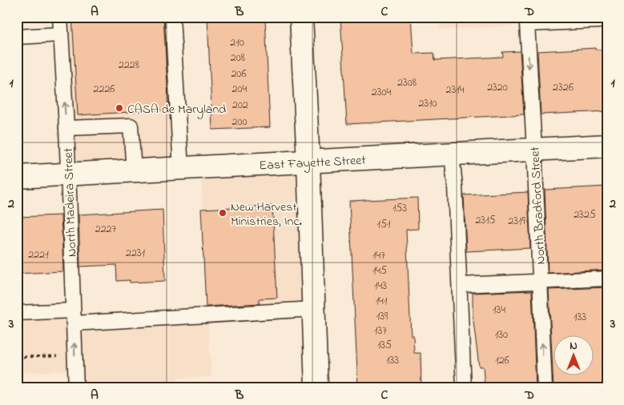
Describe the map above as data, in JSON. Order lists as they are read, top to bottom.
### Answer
{
  "streets": {
    "main road": ["East Fayette Street"],
    "lane": ["North Madeira Street", "North Bradford Street"]
  },
  "crossings": [
    ["East Fayette Street", "North Madeira Street"],
    ["East Fayette Street", "North Bradford Street"]
  ],
  "places": ["CASA de Maryland", "New Harvest Ministries, Inc."],
  "house_numbers": [
    "210",
    "208",
    "2228",
    "206",
    "2308",
    "2320",
    "2326",
    "2226",
    "204",
    "2314",
    "2304",
    "2310",
    "202",
    "200",
    "153",
    "2325",
    "2315",
    "2319",
    "151",
    "2227",
    "2231",
    "2221",
    "147",
    "145",
    "143",
    "141",
    "134",
    "139",
    "133",
    "137",
    "130",
    "135",
    "133",
    "126"
  ],
  "north": "top",
  "grid": {
    "columns": [
      "A",
      "B",
      "C",
      "D"
    ],
    "rows": ["1", "2", "3"]
  }
}
